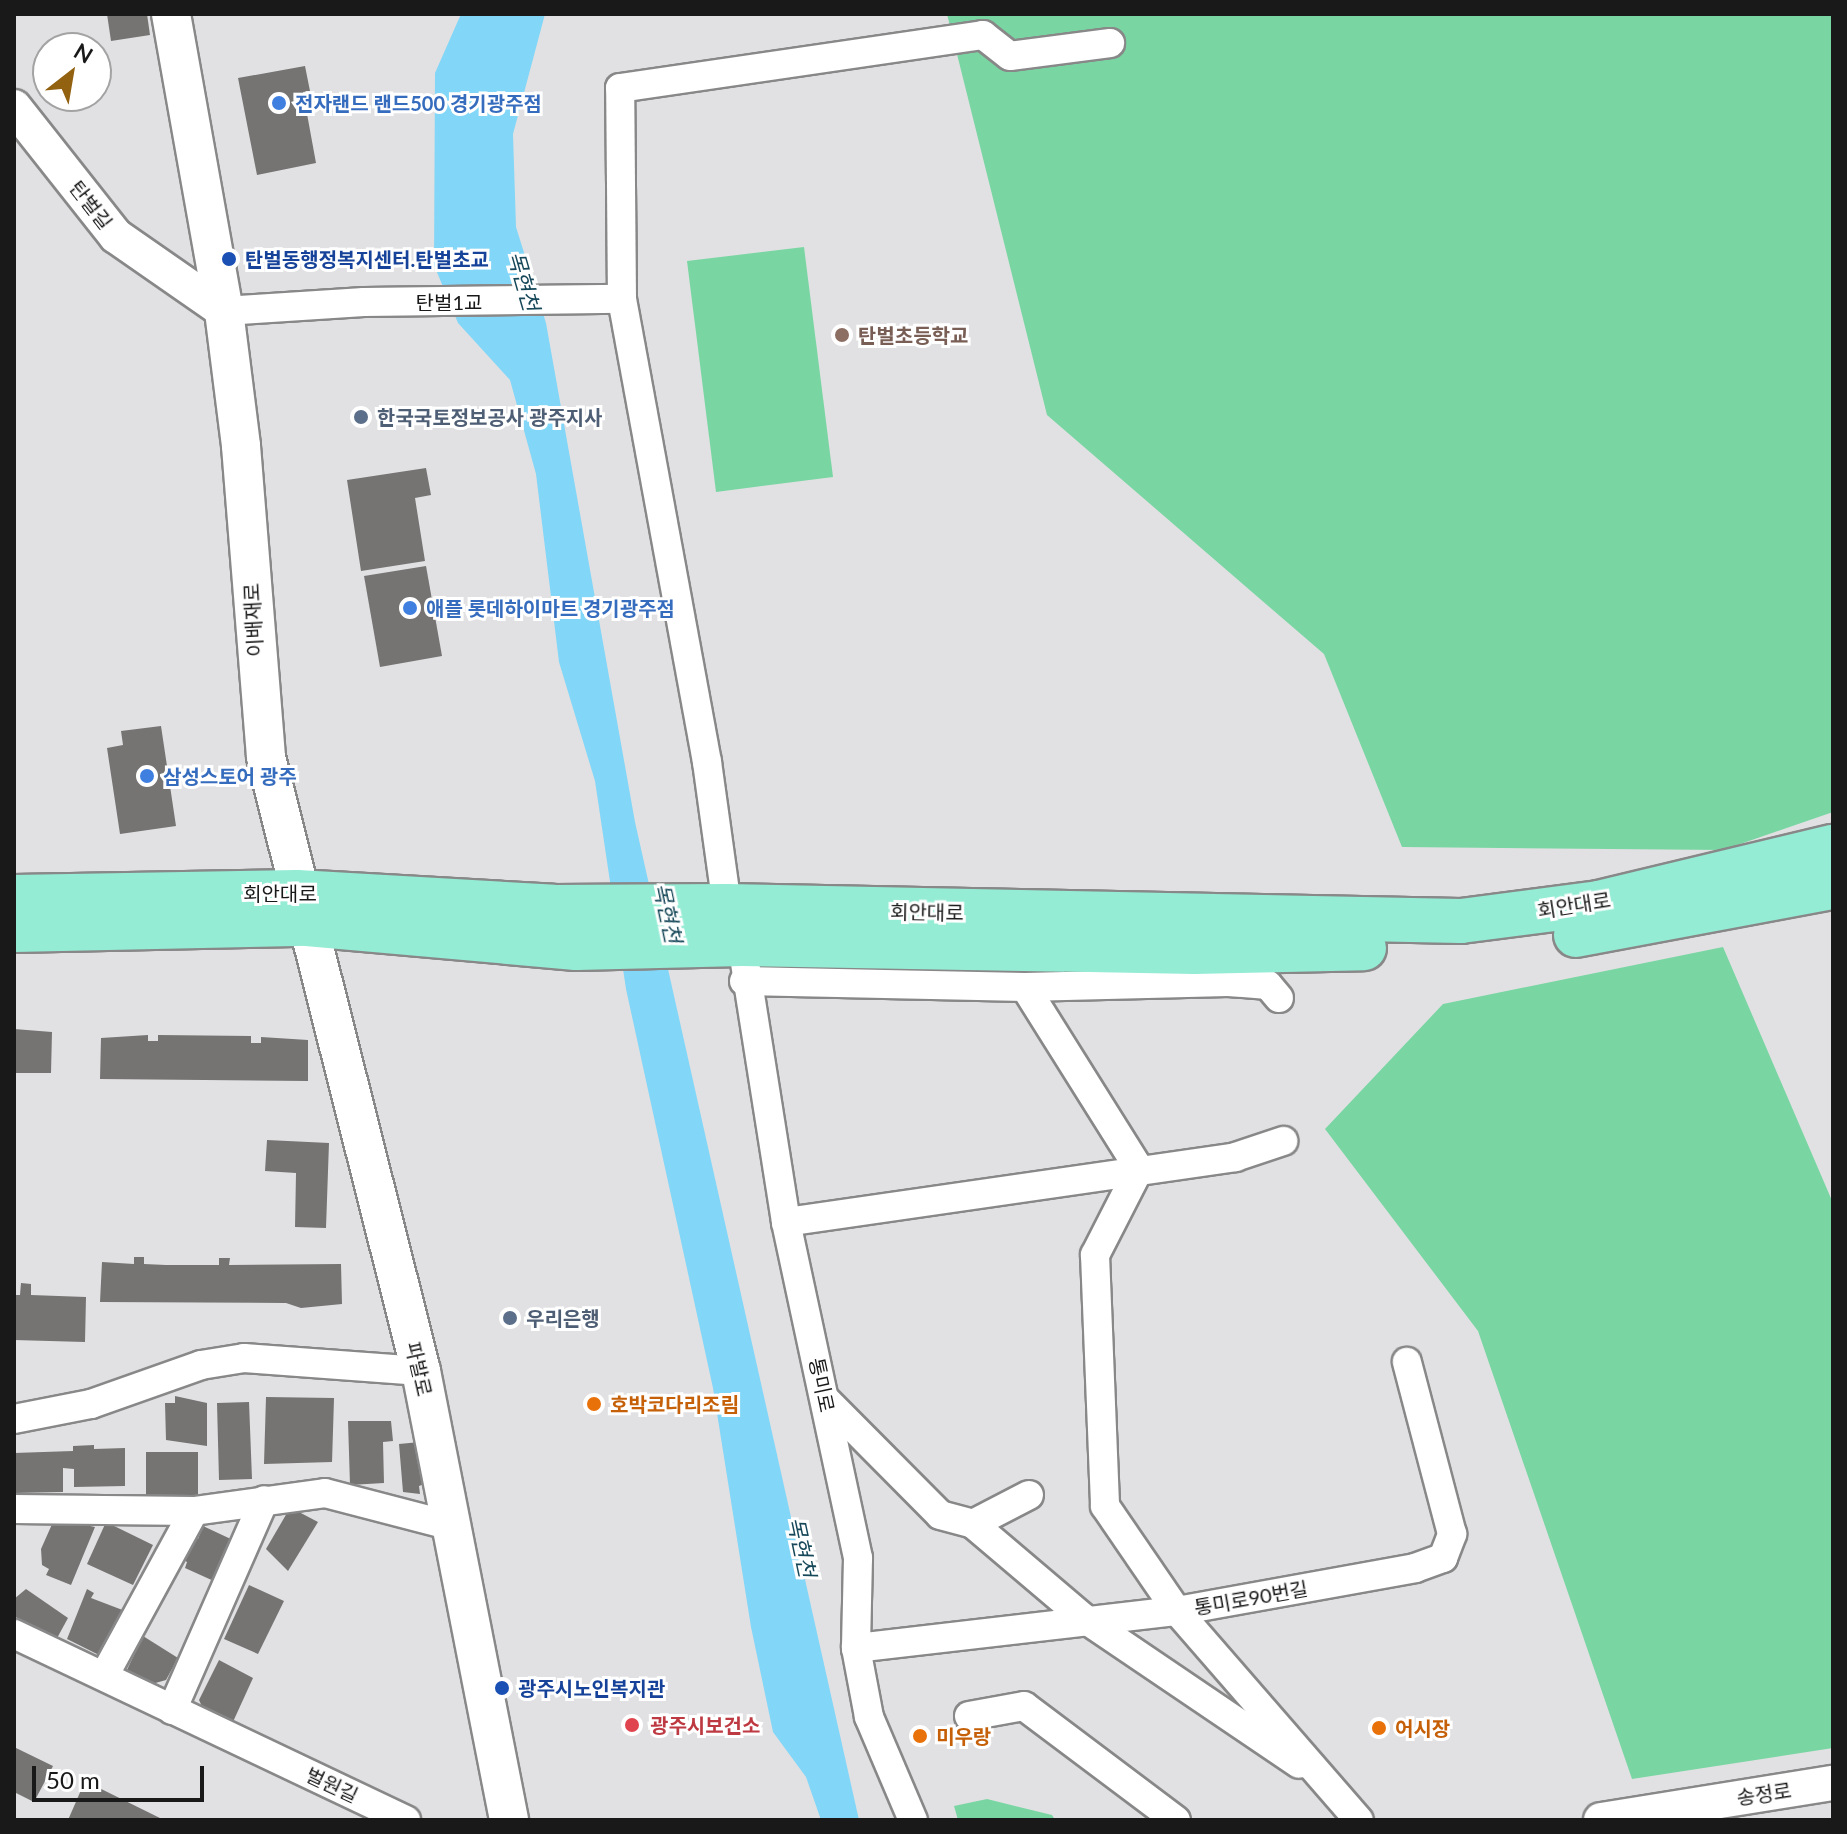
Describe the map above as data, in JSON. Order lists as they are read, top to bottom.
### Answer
{
  "streets": {
    "main road": ["이배재로", "회안대로", "파발로"],
    "street": [
      "탄벌길",
      "탄벌1교",
      "통미로",
      "통미로90번길",
      "벌원길",
      "송정로"
    ]
  },
  "crossings": [
    ["탄벌길", "탄벌1교"],
    ["탄벌길", "이배재로"],
    ["탄벌1교", "이배재로"],
    ["탄벌1교", "통미로"],
    ["이배재로", "회안대로"],
    ["이배재로", "파발로"],
    ["회안대로", "파발로"],
    ["회안대로", "통미로"],
    ["통미로", "통미로90번길"]
  ],
  "water": ["목현천"],
  "places": [
    "전자랜드 랜드500 경기광주점",
    "탄벌동행정복지센터.탄벌초교",
    "탄벌초등학교",
    "한국국토정보공사 광주지사",
    "애플 롯데하이마트 경기광주점",
    "삼성스토어 광주",
    "우리은행",
    "호박코다리조림",
    "광주시노인복지관",
    "광주시보건소",
    "어시장",
    "미우랑"
  ],
  "scale_bar": "50 m",
  "north": "top right"
}
